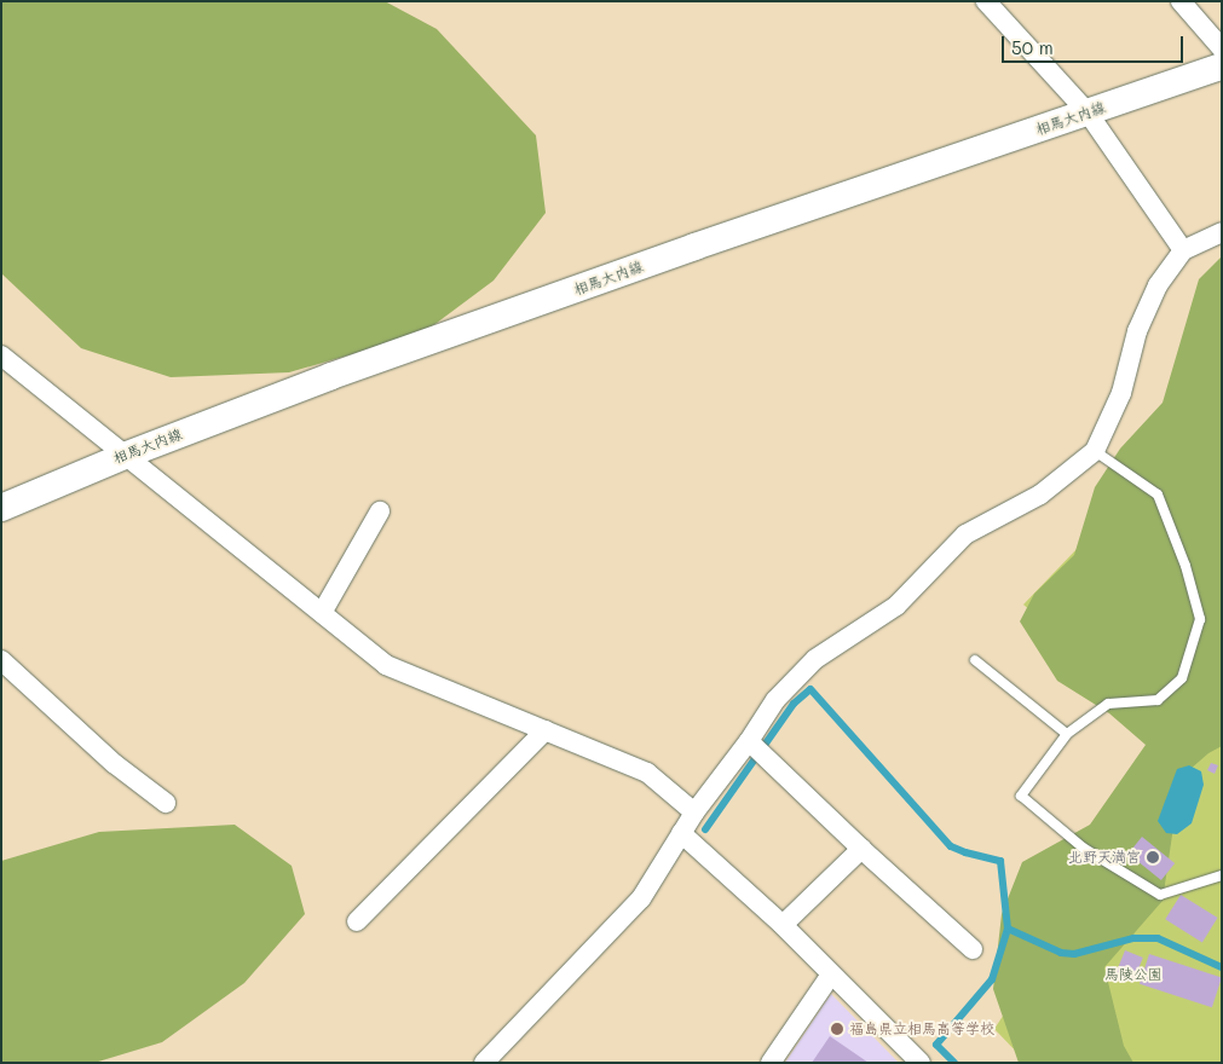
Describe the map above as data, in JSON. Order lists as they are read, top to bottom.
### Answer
{
  "streets": {
    "main road": ["相馬大内線"]
  },
  "parks": ["馬陵公園"],
  "places": ["北野天満宮", "福島県立相馬高等学校"],
  "scale_bar": "50 m"
}
